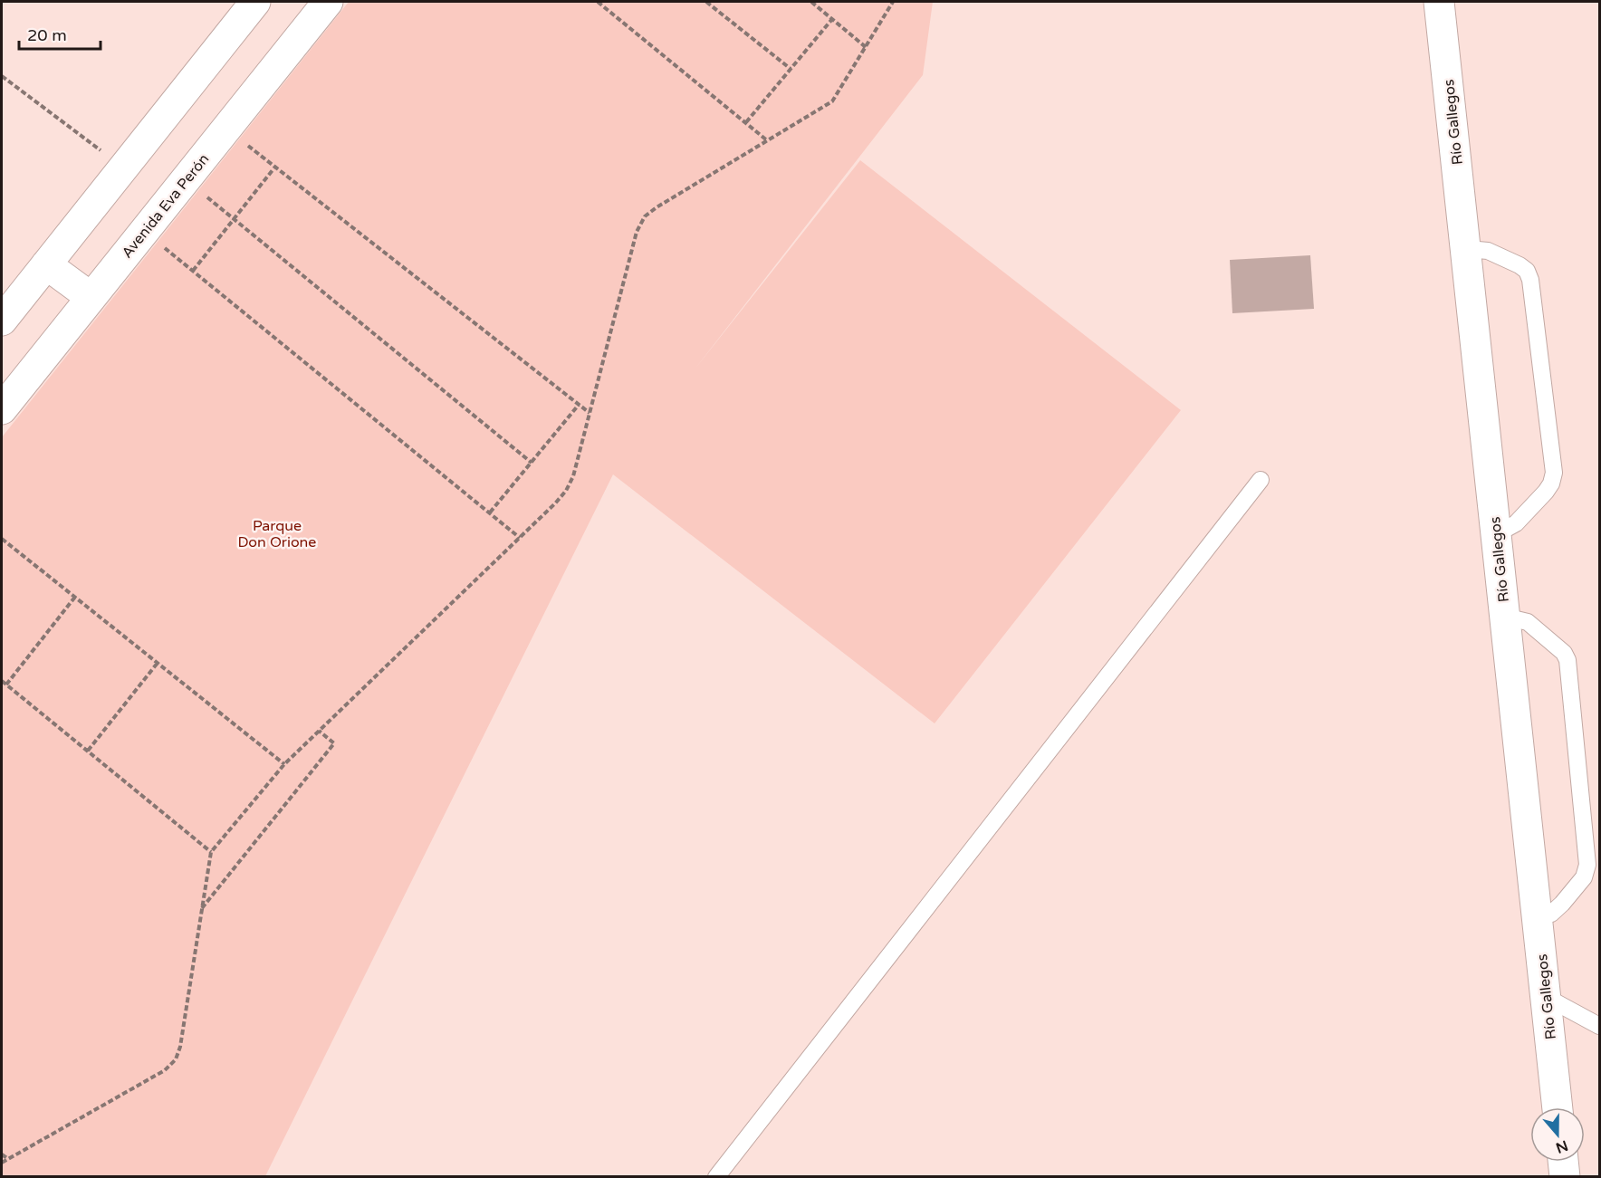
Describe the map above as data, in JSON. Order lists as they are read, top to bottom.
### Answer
{
  "streets": {
    "street": ["Río Gallegos", "Avenida Eva Perón"]
  },
  "parks": ["Parque Don Orione"],
  "scale_bar": "20 m",
  "north": "bottom"
}
